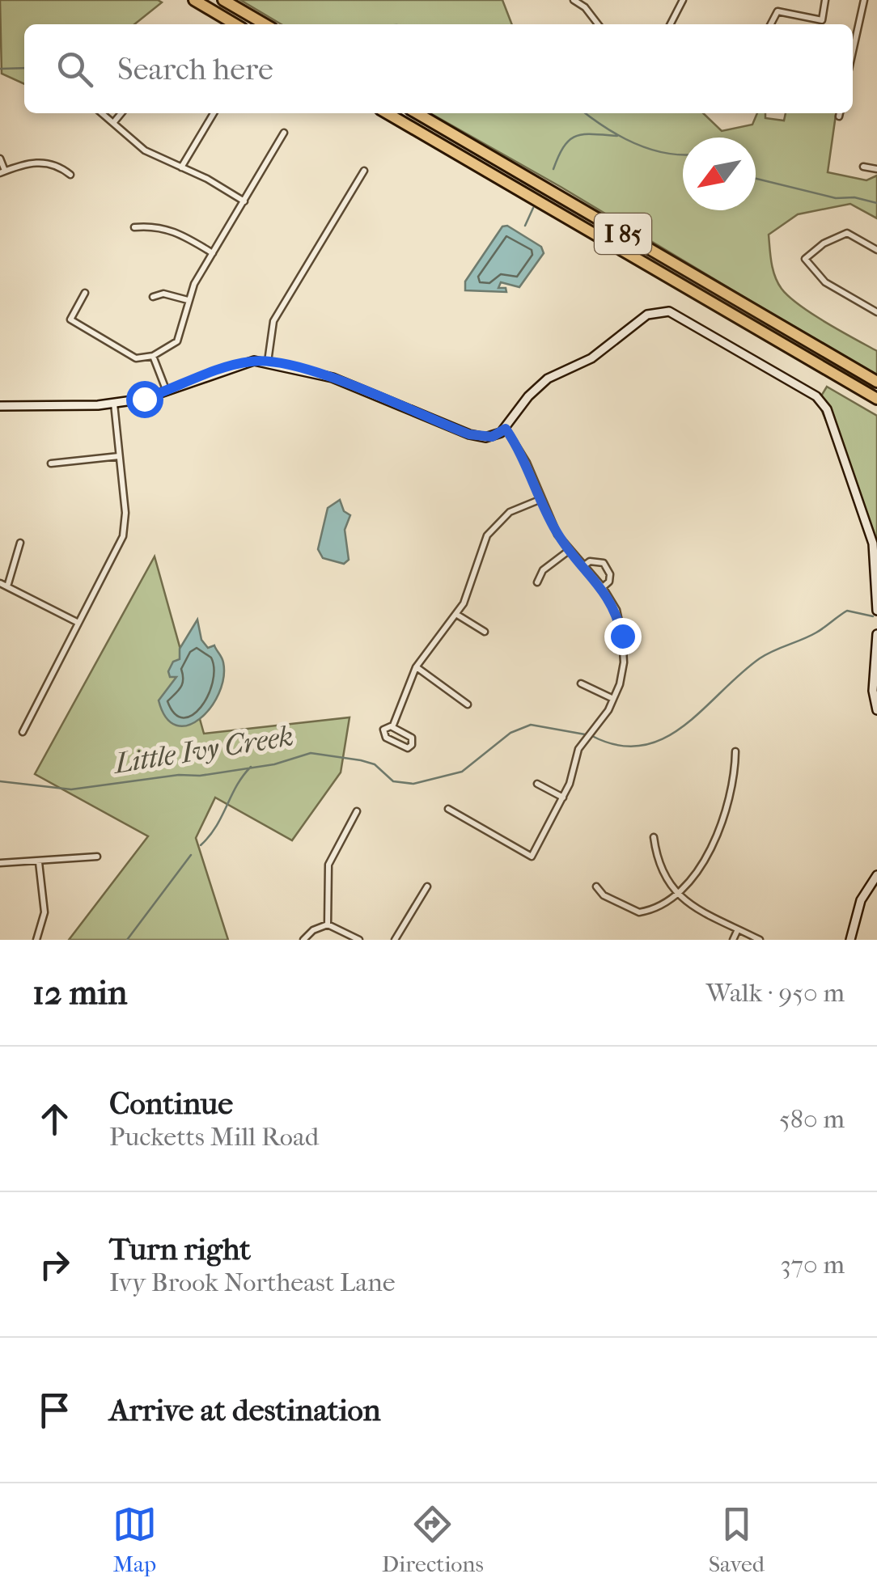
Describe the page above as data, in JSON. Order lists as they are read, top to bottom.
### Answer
{
  "streets": {
    "highway": ["I 85"]
  },
  "water": ["Little Ivy Creek"],
  "north": "bottom left",
  "page": {
    "search": "Search here",
    "heading": ["12 min", "Walk · 950 m"],
    "list": [
      ["Continue", "Pucketts Mill Road", "580 m"],
      ["Turn right", "Ivy Brook Northeast Lane", "370 m"],
      "Arrive at destination"
    ],
    "nav": ["Map", "Directions", "Saved"]
  }
}
